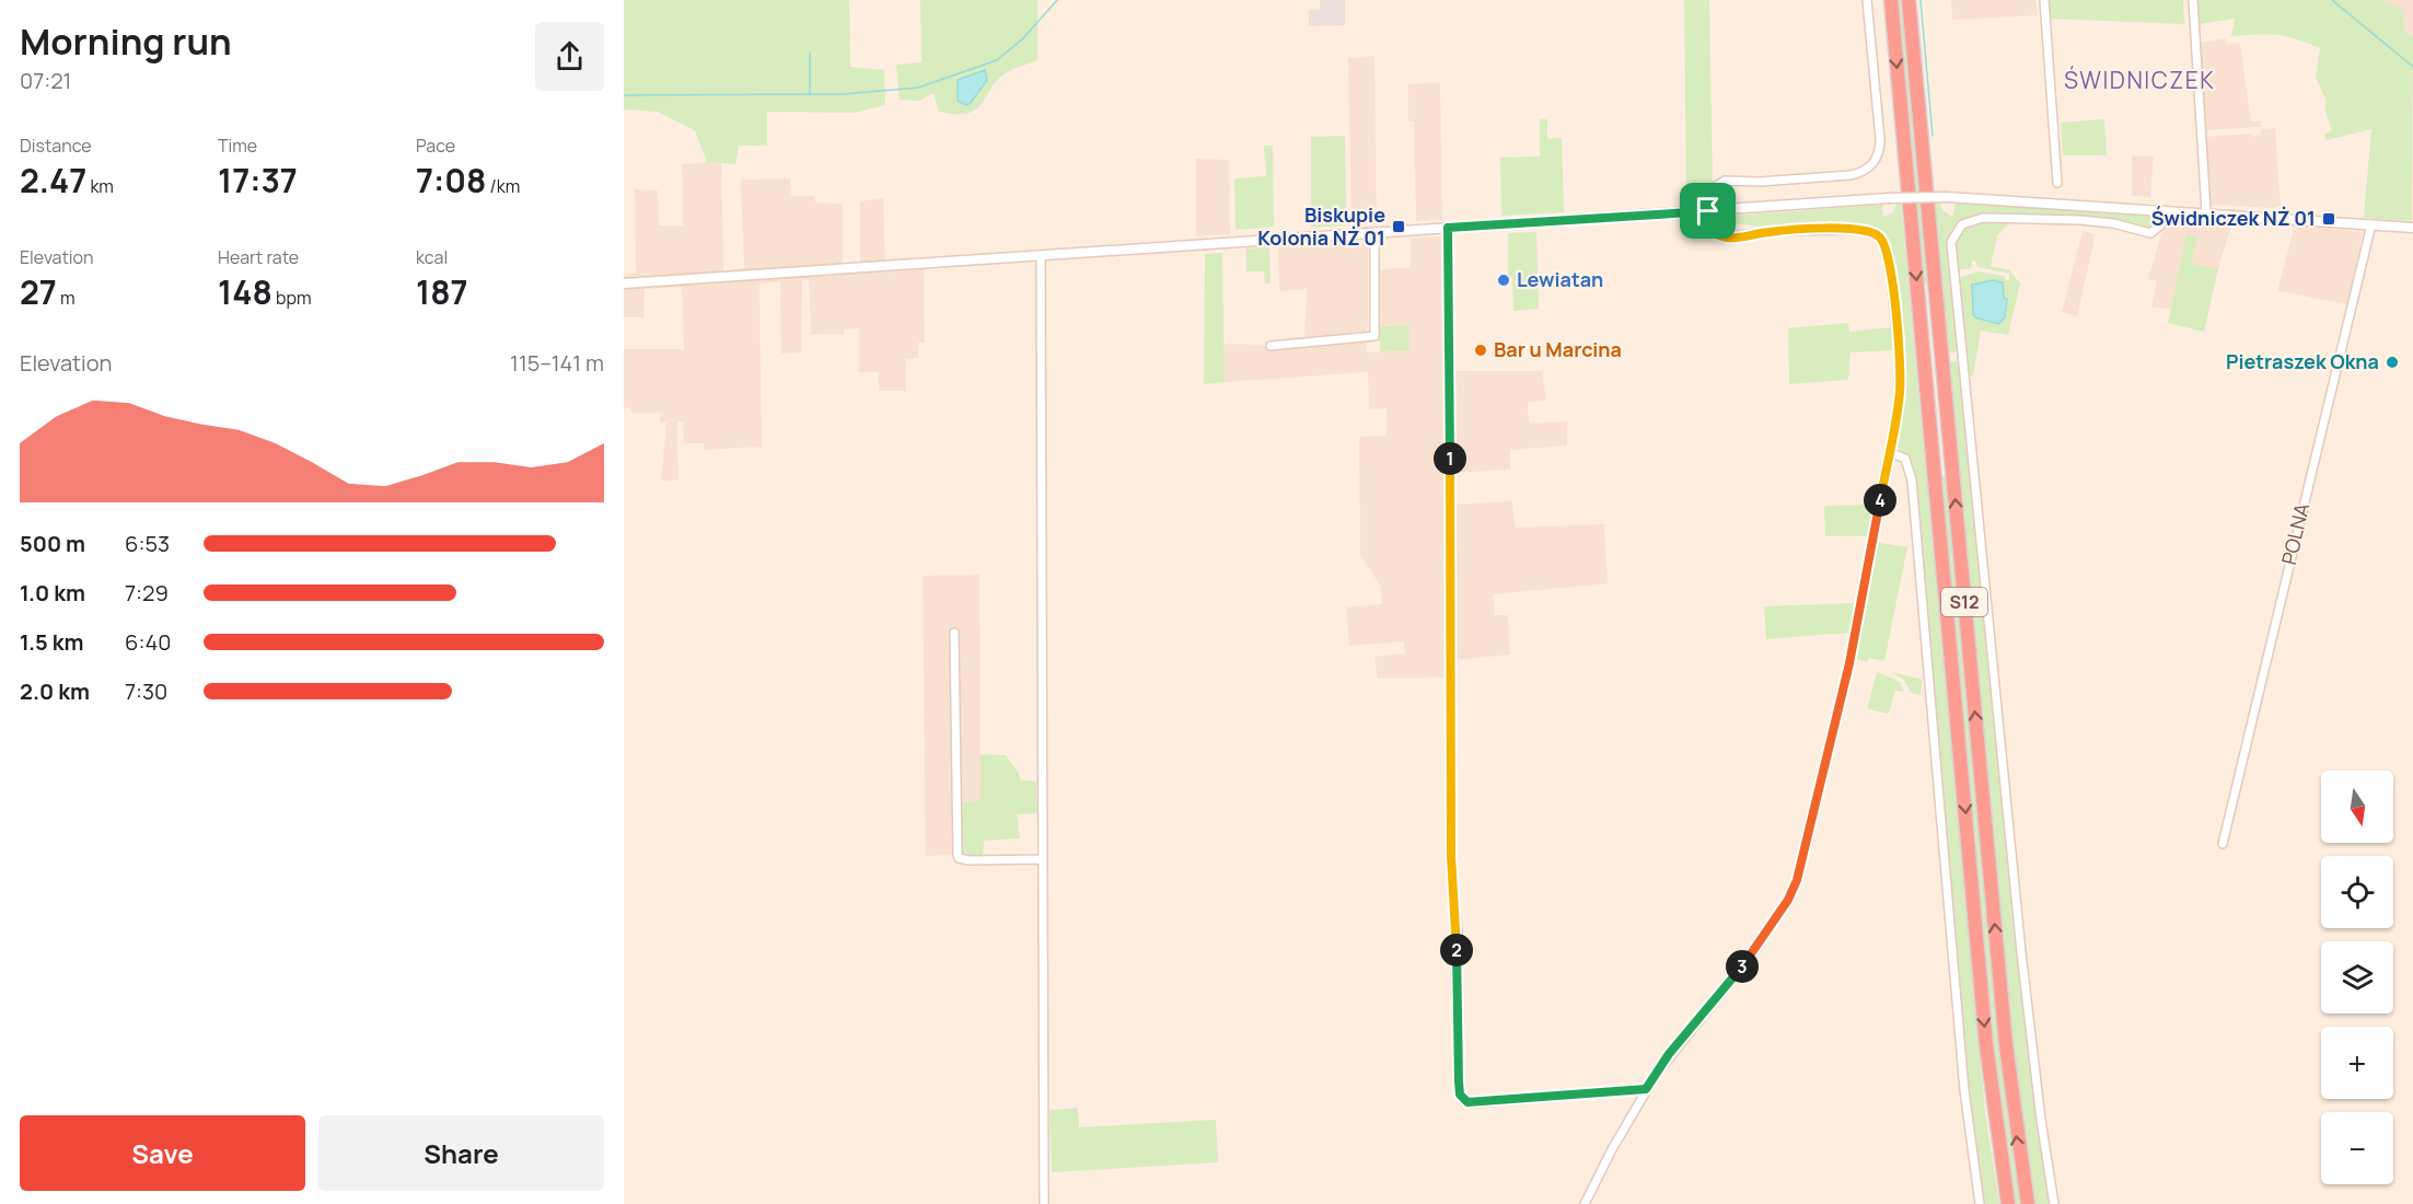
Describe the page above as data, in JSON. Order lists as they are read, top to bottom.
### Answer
{
  "streets": {
    "highway": ["S12"],
    "street": ["POLNA"]
  },
  "districts": ["ŚWIDNICZEK"],
  "places": {
    "transit": ["Świdniczek NŻ 01", "Biskupie Kolonia NŻ 01"],
    "other": ["Lewiatan", "Bar u Marcina", "Pietraszek Okna"]
  },
  "north": "bottom",
  "page": {
    "heading": ["Morning run", "07:21"],
    "stats": [
      ["Distance", "2.47 km"],
      ["Time", "17:37"],
      ["Pace", "7:08 /km"],
      ["Elevation", "27 m"],
      ["Heart rate", "148 bpm"],
      ["kcal", "187"]
    ],
    "chart": ["Elevation", "115–141 m"],
    "pins": [
      "1",
      "4",
      "2",
      "3"
    ],
    "list": [
      {
        "name": "500 m",
        "note": "6:53"
      },
      {
        "name": "1.0 km",
        "note": "7:29"
      },
      {
        "name": "1.5 km",
        "note": "6:40"
      },
      {
        "name": "2.0 km",
        "note": "7:30"
      }
    ],
    "map_buttons": ["+", "−"],
    "buttons": ["Save", "Share"]
  }
}
